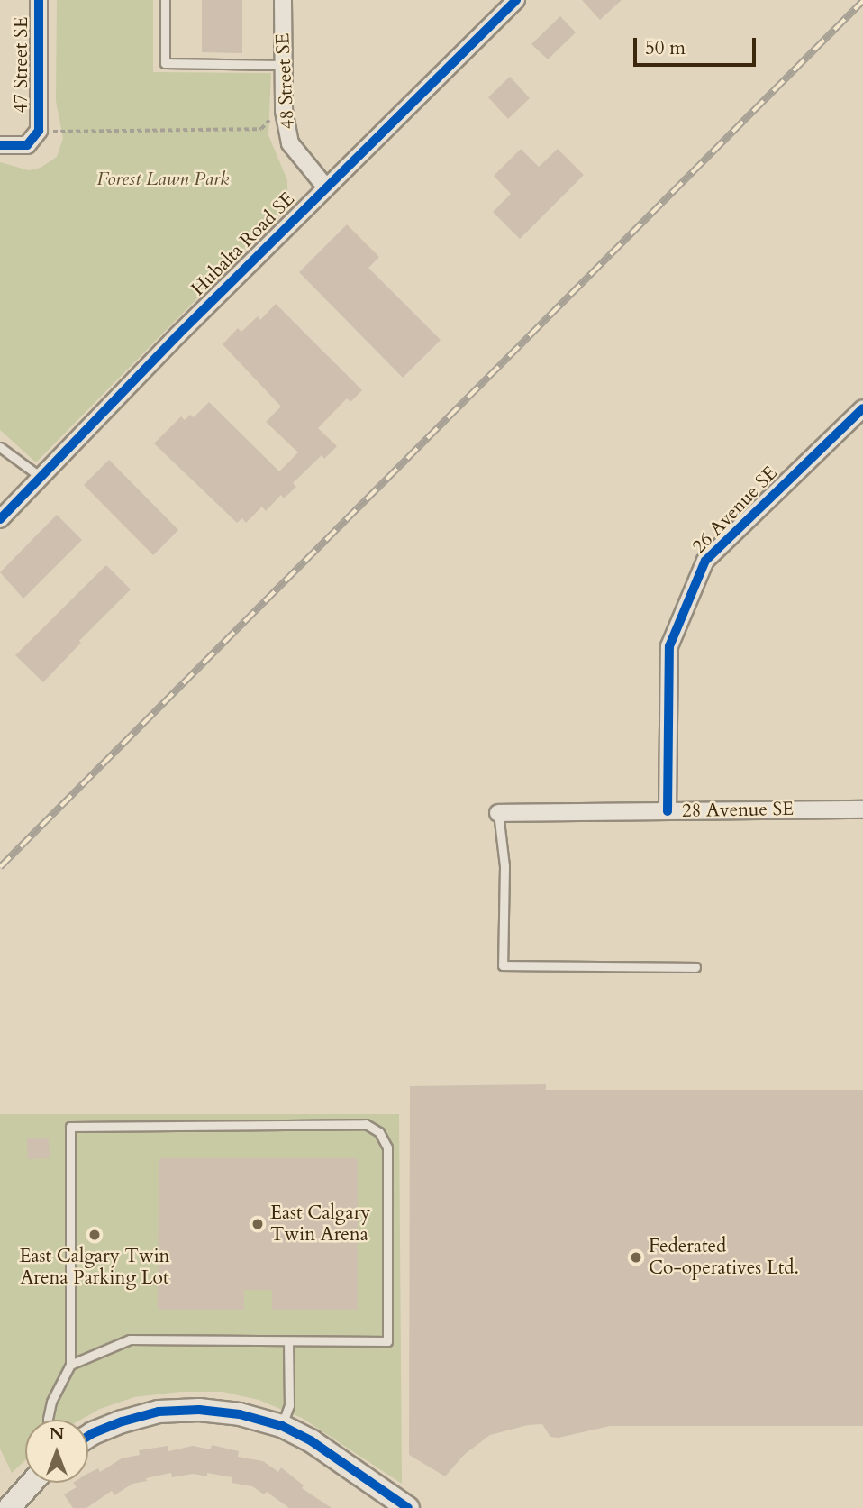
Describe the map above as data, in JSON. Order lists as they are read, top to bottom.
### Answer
{
  "streets": {
    "street": [
      "47 Street SE",
      "48 Street SE",
      "Hubalta Road SE",
      "26 Avenue SE",
      "28 Avenue SE"
    ]
  },
  "crossings": [
    ["48 Street SE", "Hubalta Road SE"],
    ["26 Avenue SE", "28 Avenue SE"]
  ],
  "parks": ["Forest Lawn Park"],
  "places": ["East Calgary Twin Arena", "East Calgary Twin Arena Parking Lot", "Federated Co-operatives Ltd."],
  "scale_bar": "50 m",
  "north": "top"
}
